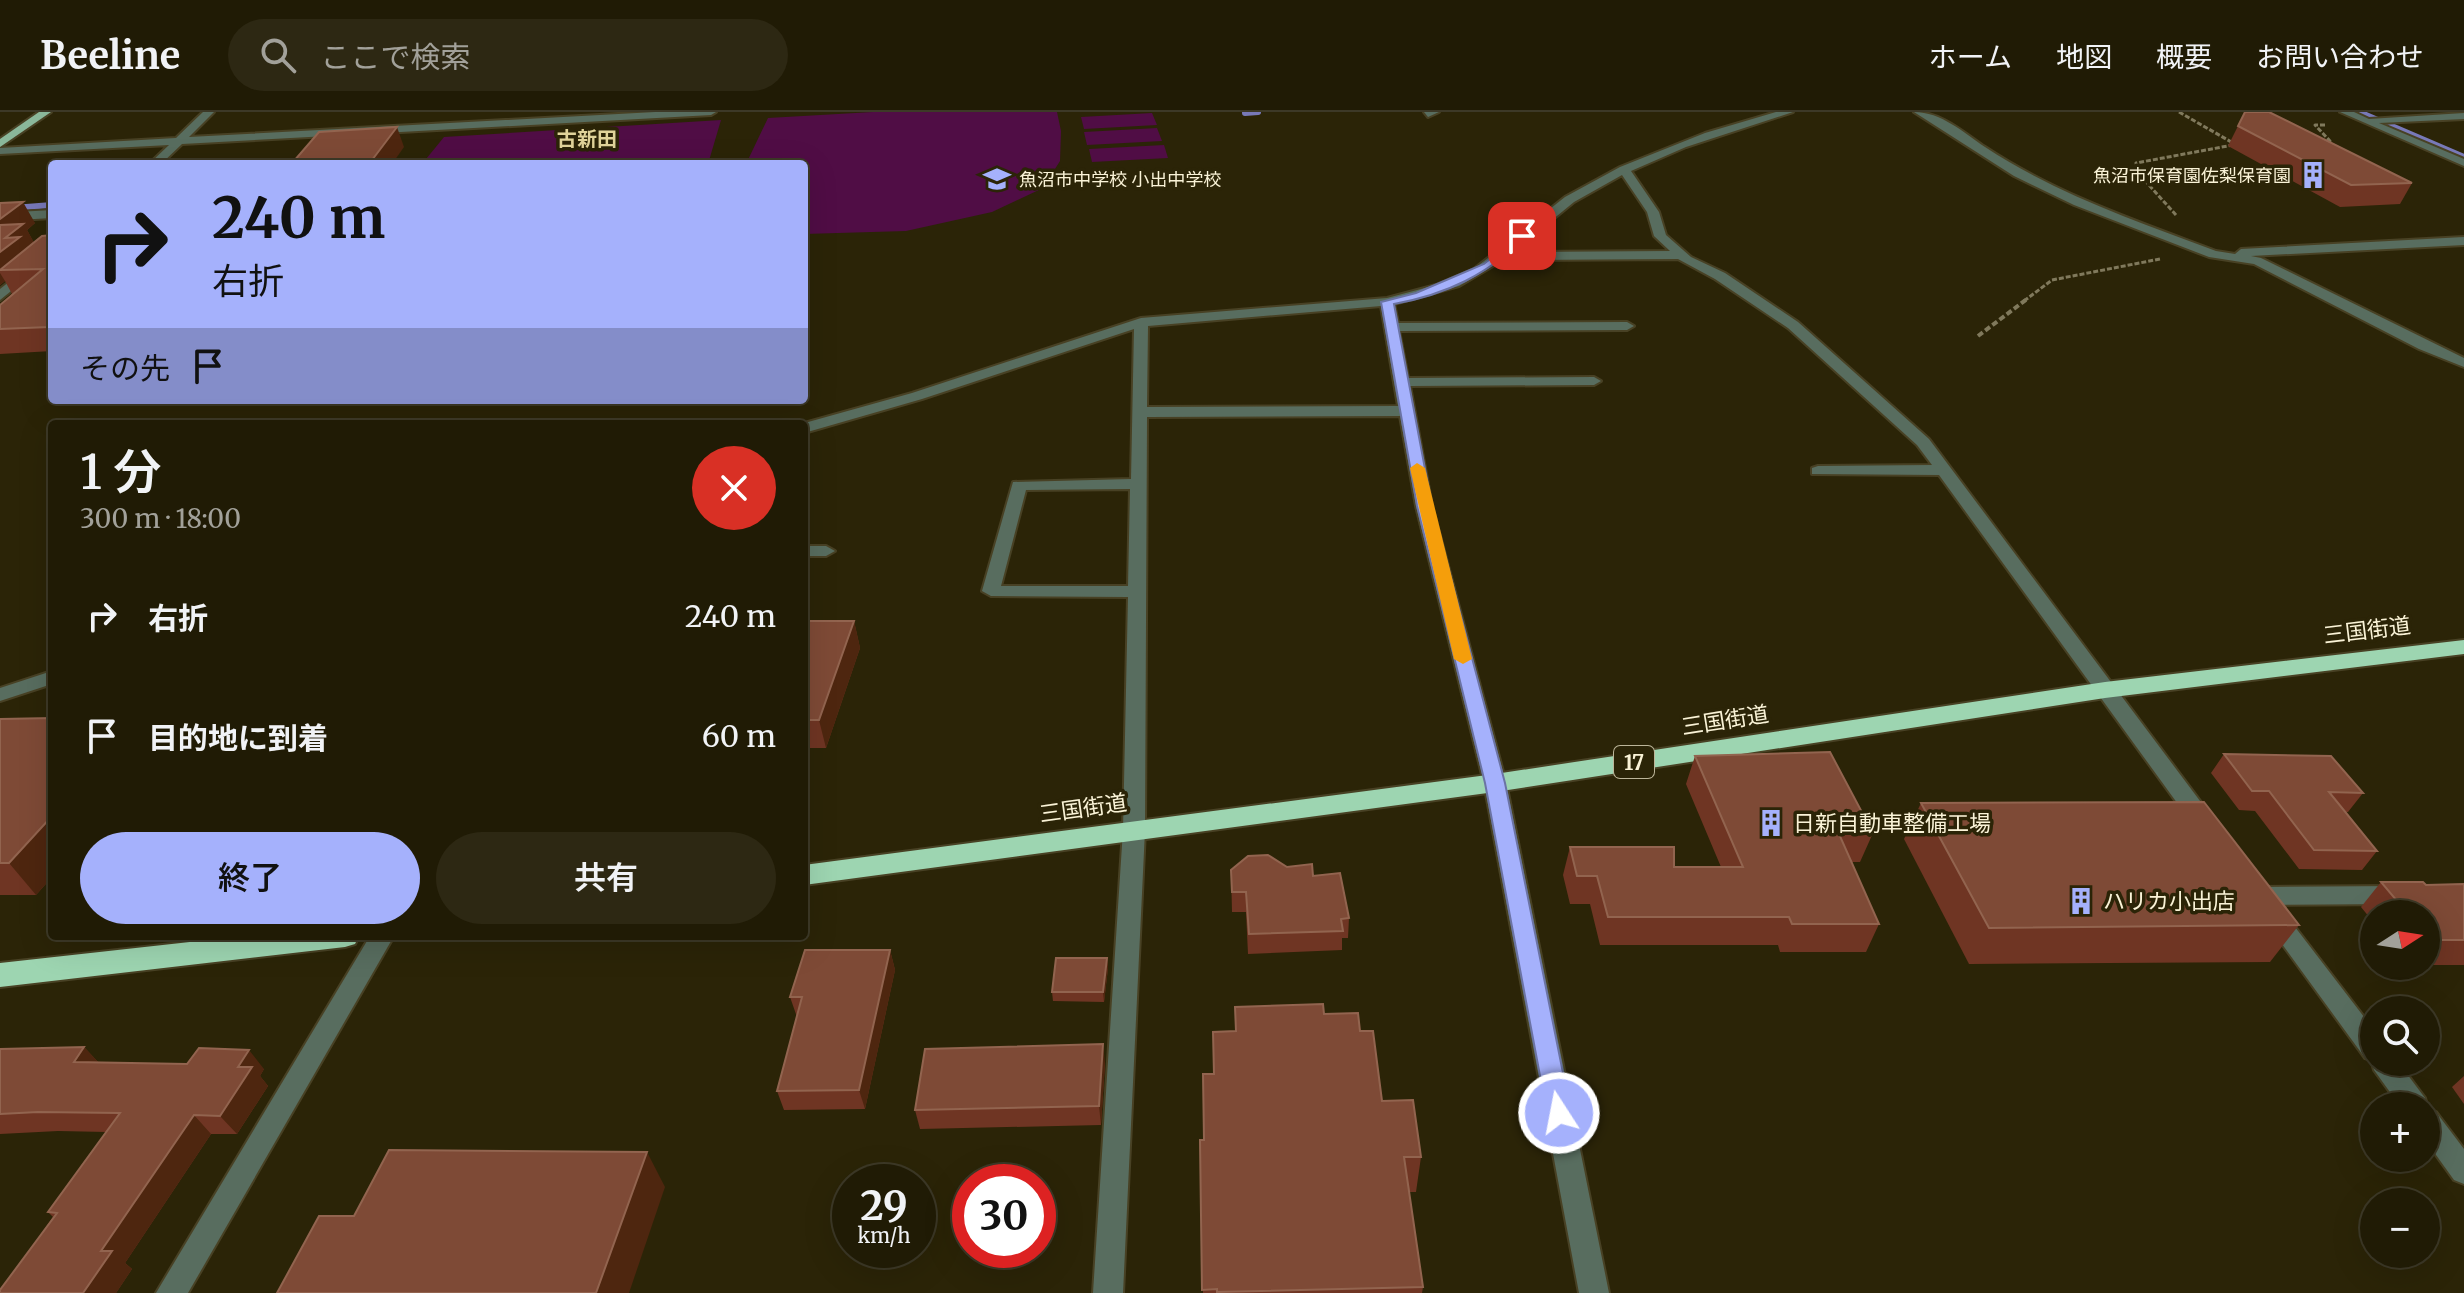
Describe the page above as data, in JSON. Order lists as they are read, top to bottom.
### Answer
{
  "streets": {
    "highway": ["三国街道", "17"]
  },
  "districts": ["古新田"],
  "places": {
    "building": ["魚沼市保育園佐梨保育園", "日新自動車整備工場", "ハリカ小出店"],
    "school or university": ["魚沼市中学校 小出中学校"]
  },
  "north": "right",
  "page": {
    "header": "Beeline",
    "search": "ここで検索",
    "nav": [
      "ホーム",
      "地図",
      "概要",
      "お問い合わせ"
    ],
    "turn": ["240 m", "右折"],
    "then": "その先",
    "heading": ["1 分", "300 m · 18:00"],
    "list": [
      {
        "name": "右折",
        "value": "240 m"
      },
      {
        "name": "目的地に到着",
        "value": "60 m"
      }
    ],
    "buttons": ["終了", "共有"],
    "map_buttons": ["+", "−"],
    "speed": "29 km/h",
    "limit": "30"
  }
}
